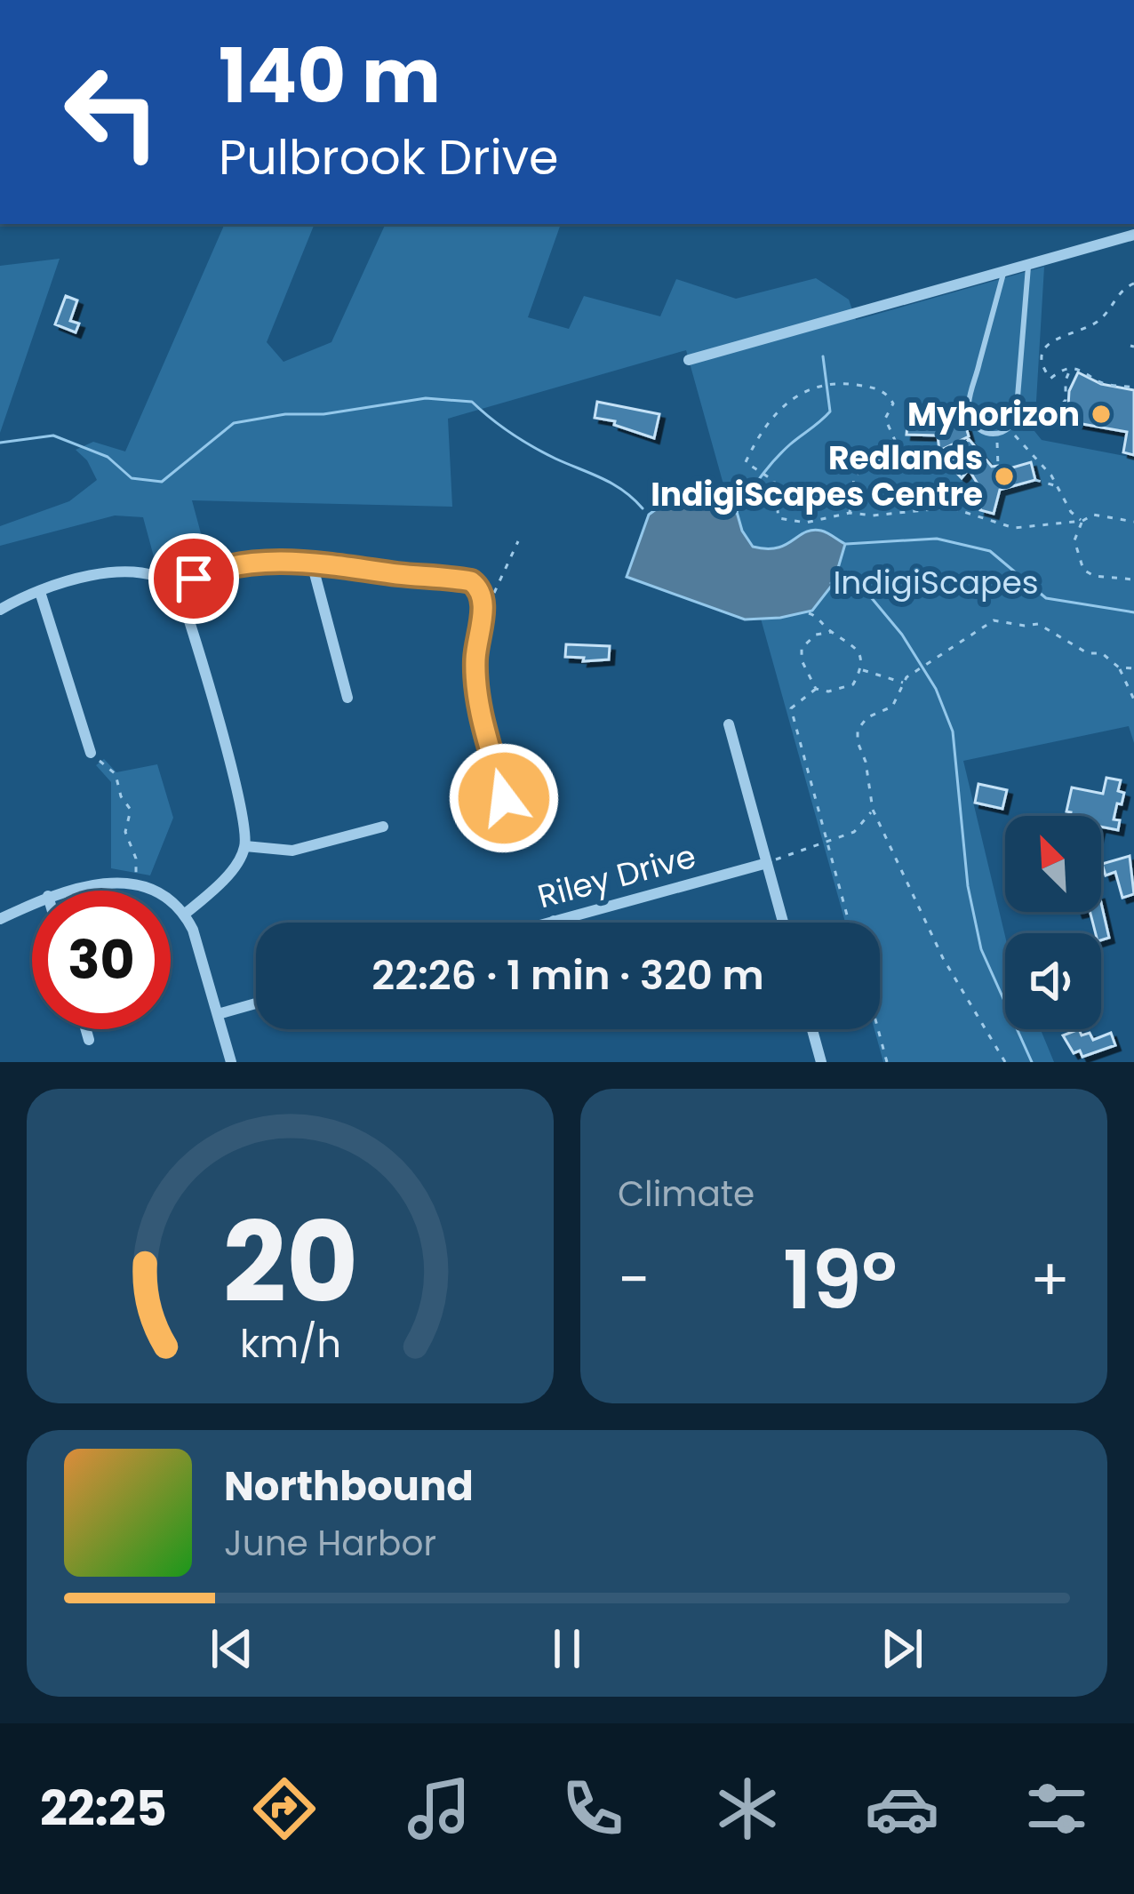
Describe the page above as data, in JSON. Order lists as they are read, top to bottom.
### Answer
{
  "streets": {
    "street": ["Riley Drive"]
  },
  "parks": ["IndigiScapes"],
  "places": ["Myhorizon", "Redlands IndigiScapes Centre"],
  "north": "top left",
  "page": {
    "turn": ["140 m", "Pulbrook Drive"],
    "limit": "30",
    "trip": "22:26 · 1 min · 320 m",
    "tile": "Climate",
    "heat": ["−", "19°", "+"],
    "song": ["Northbound", "June Harbor"],
    "tabs": "22:25",
    "gauge": ["20", "km/h"]
  }
}
